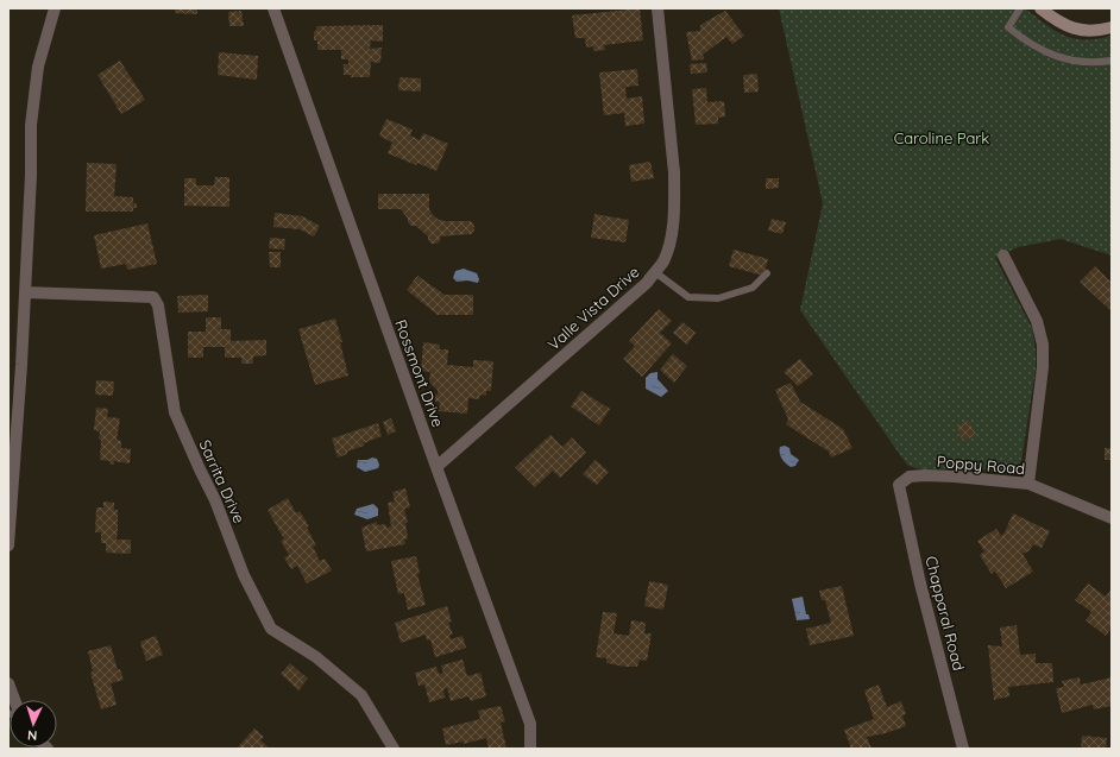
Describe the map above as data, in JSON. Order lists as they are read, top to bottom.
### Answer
{
  "streets": {
    "street": [
      "Valle Vista Drive",
      "Rossmont Drive",
      "Poppy Road",
      "Sarrita Drive",
      "Chapparal Road"
    ]
  },
  "crossings": [
    ["Valle Vista Drive", "Rossmont Drive"],
    ["Poppy Road", "Chapparal Road"]
  ],
  "parks": ["Caroline Park"],
  "north": "bottom"
}
